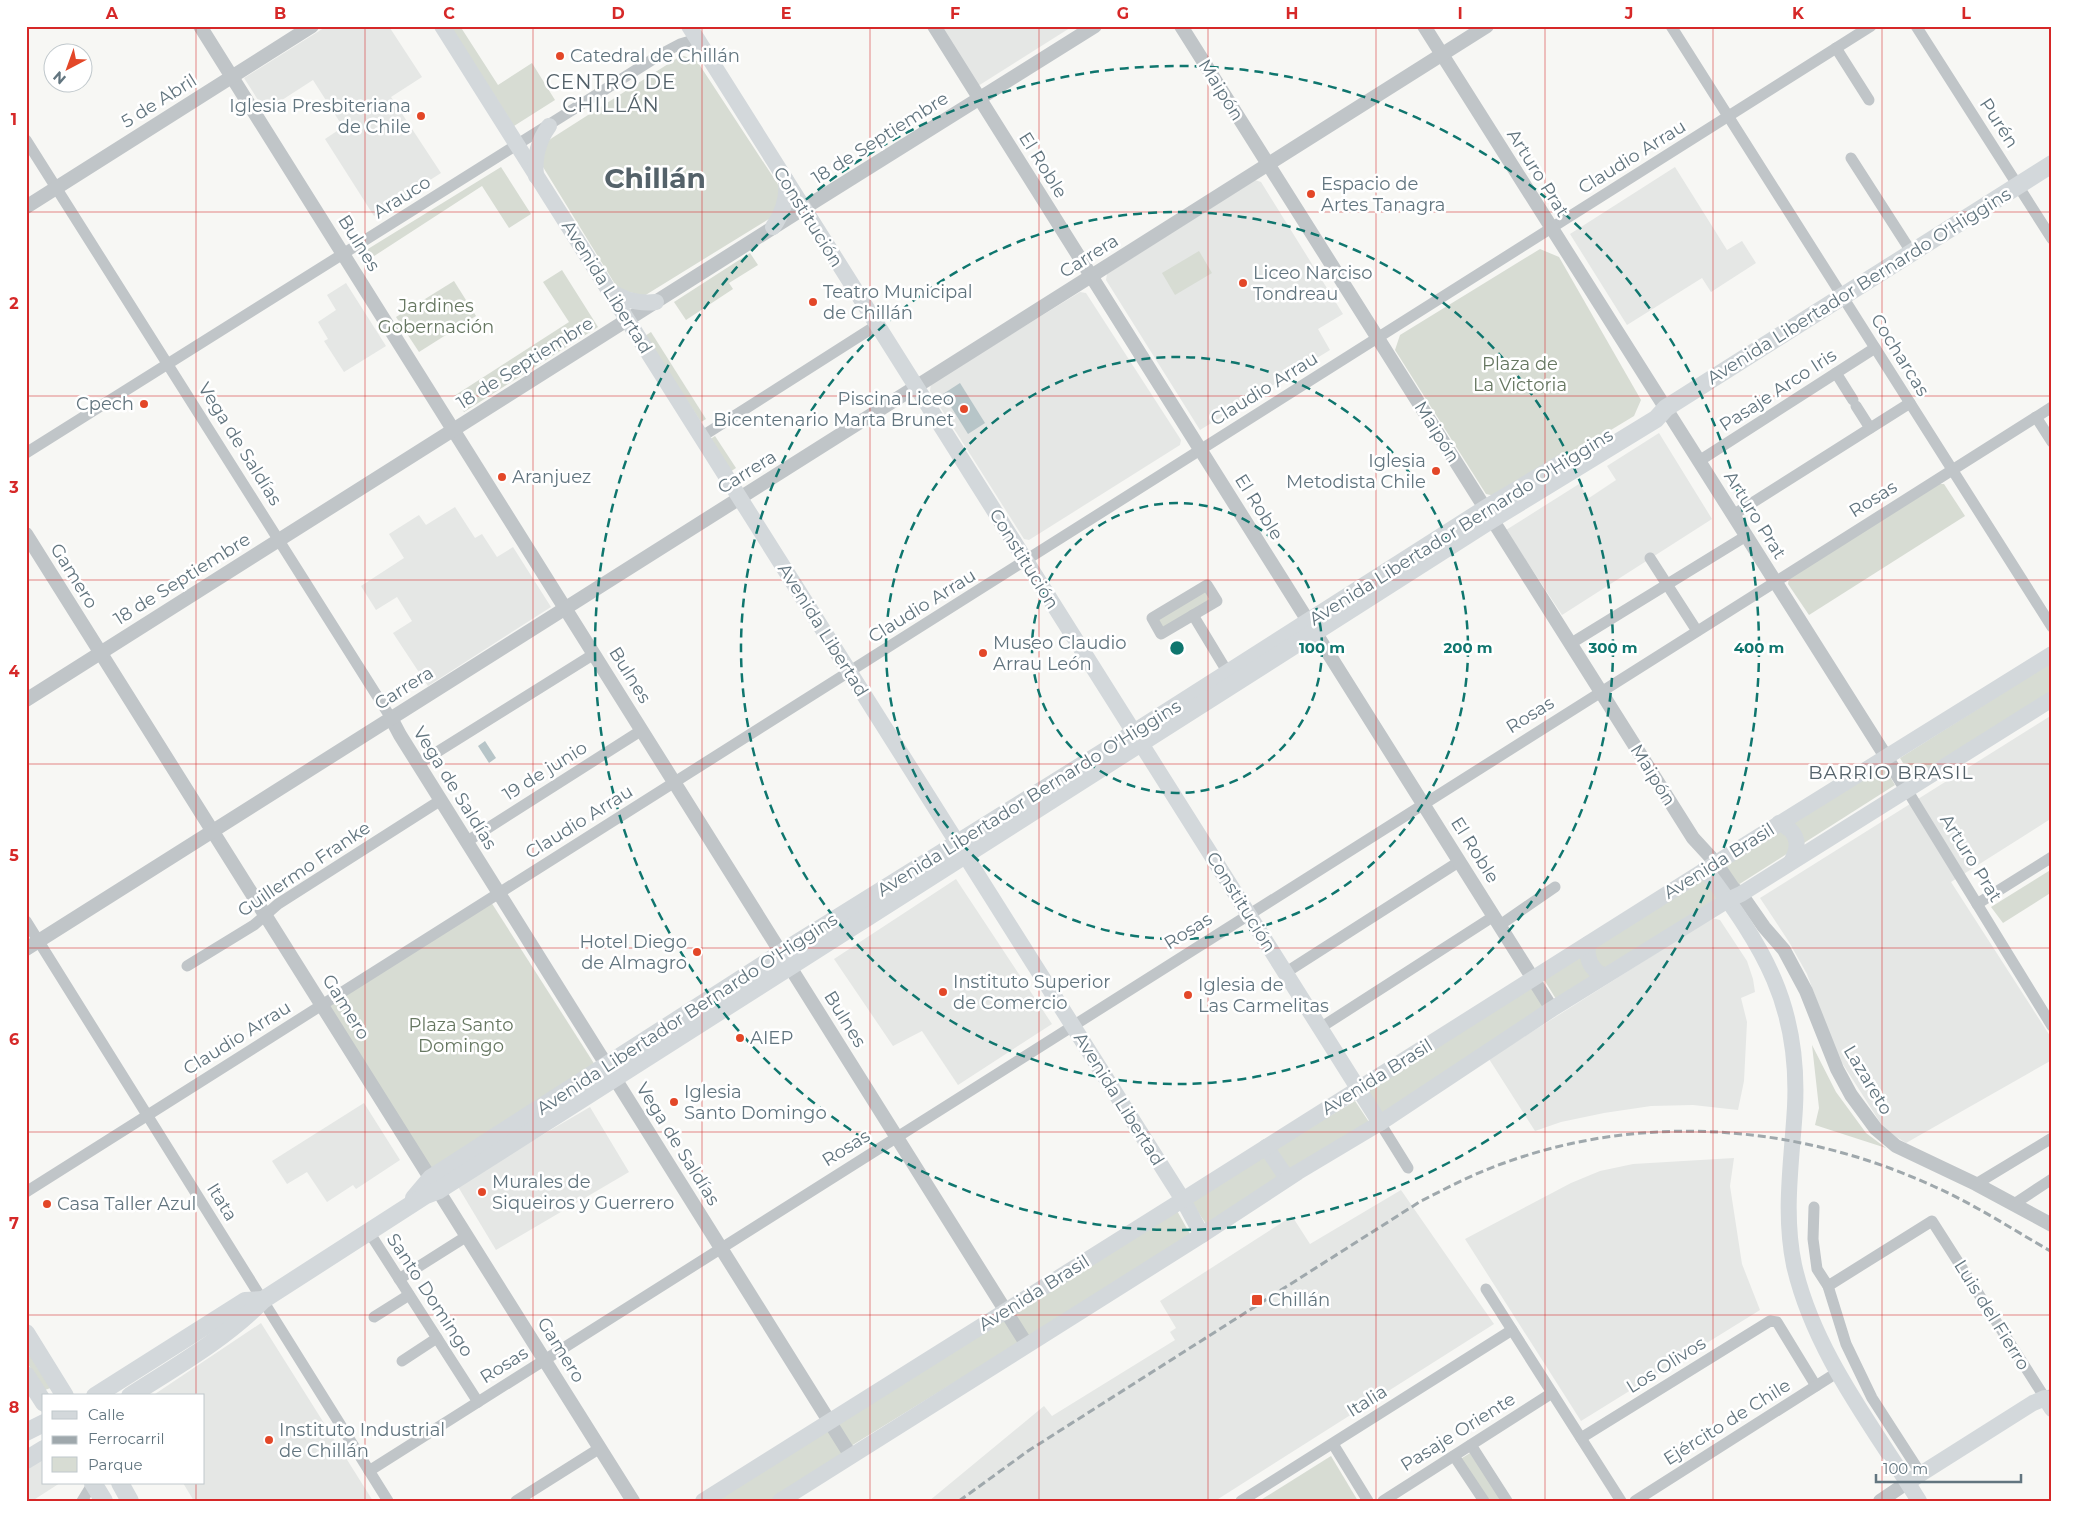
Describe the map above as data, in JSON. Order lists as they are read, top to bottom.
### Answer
{
  "streets": {
    "main road": [
      "Maipón",
      "Constitución",
      "Avenida Libertador Bernardo O'Higgins",
      "Avenida Libertad",
      "Avenida Brasil"
    ],
    "street": [
      "5 de Abril",
      "Purén",
      "18 de Septiembre",
      "Claudio Arrau",
      "El Roble",
      "Arturo Prat",
      "Arauco",
      "Bulnes",
      "Carrera",
      "Cocharcas",
      "Pasaje Arco Iris",
      "Vega de Saldías",
      "Rosas",
      "Gamero",
      "19 de junio",
      "Guillermo Franke",
      "Lazareto",
      "Itata",
      "Santo Domingo",
      "Luis del Fierro",
      "Los Olivos",
      "Italia",
      "Ejército de Chile",
      "Pasaje Oriente"
    ]
  },
  "crossings": [
    ["Maipón", "Claudio Arrau"],
    ["Maipón", "Carrera"],
    ["Maipón", "Avenida Libertador Bernardo O'Higgins"],
    ["Maipón", "Rosas"],
    ["Maipón", "Avenida Brasil"],
    ["Maipón", "Lazareto"],
    ["Maipón", "Ejército de Chile"],
    ["5 de Abril", "Bulnes"],
    ["5 de Abril", "Vega de Saldías"],
    ["Purén", "Avenida Libertador Bernardo O'Higgins"],
    ["18 de Septiembre", "El Roble"],
    ["18 de Septiembre", "Constitución"],
    ["18 de Septiembre", "Bulnes"],
    ["18 de Septiembre", "Avenida Libertad"],
    ["18 de Septiembre", "Vega de Saldías"],
    ["18 de Septiembre", "Gamero"],
    ["Claudio Arrau", "El Roble"],
    ["Claudio Arrau", "Arturo Prat"],
    ["Claudio Arrau", "Constitución"],
    ["Claudio Arrau", "Bulnes"],
    ["Claudio Arrau", "Avenida Libertad"],
    ["Claudio Arrau", "Cocharcas"],
    ["Claudio Arrau", "Vega de Saldías"],
    ["Claudio Arrau", "Gamero"],
    ["Claudio Arrau", "Itata"],
    ["El Roble", "Carrera"],
    ["El Roble", "Avenida Libertador Bernardo O'Higgins"],
    ["El Roble", "Rosas"],
    ["El Roble", "Avenida Brasil"],
    ["Arturo Prat", "Carrera"],
    ["Arturo Prat", "Avenida Libertador Bernardo O'Higgins"],
    ["Arturo Prat", "Pasaje Arco Iris"],
    ["Arturo Prat", "Rosas"],
    ["Arturo Prat", "Avenida Brasil"],
    ["Arauco", "Constitución"],
    ["Arauco", "Bulnes"],
    ["Arauco", "Avenida Libertad"],
    ["Arauco", "Vega de Saldías"],
    ["Constitución", "Carrera"],
    ["Constitución", "Avenida Libertador Bernardo O'Higgins"],
    ["Constitución", "Rosas"],
    ["Constitución", "Avenida Brasil"],
    ["Bulnes", "Carrera"],
    ["Bulnes", "Avenida Libertador Bernardo O'Higgins"],
    ["Bulnes", "Rosas"],
    ["Bulnes", "19 de junio"],
    ["Bulnes", "Avenida Brasil"],
    ["Carrera", "Avenida Libertad"],
    ["Carrera", "Vega de Saldías"],
    ["Carrera", "Gamero"],
    ["Carrera", "Itata"],
    ["Avenida Libertador Bernardo O'Higgins", "Avenida Libertad"],
    ["Avenida Libertador Bernardo O'Higgins", "Cocharcas"],
    ["Avenida Libertador Bernardo O'Higgins", "Vega de Saldías"],
    ["Avenida Libertador Bernardo O'Higgins", "Gamero"],
    ["Avenida Libertador Bernardo O'Higgins", "Itata"],
    ["Avenida Libertador Bernardo O'Higgins", "Santo Domingo"],
    ["Avenida Libertad", "Rosas"],
    ["Avenida Libertad", "Avenida Brasil"],
    ["Cocharcas", "Pasaje Arco Iris"],
    ["Cocharcas", "Rosas"],
    ["Vega de Saldías", "Rosas"],
    ["Vega de Saldías", "19 de junio"],
    ["Vega de Saldías", "Avenida Brasil"],
    ["Vega de Saldías", "Guillermo Franke"],
    ["Rosas", "Gamero"],
    ["Rosas", "Itata"],
    ["Rosas", "Santo Domingo"],
    ["Gamero", "Guillermo Franke"],
    ["Los Olivos", "Ejército de Chile"]
  ],
  "districts": ["CENTRO DE CHILLÁN", "Chillán", "BARRIO BRASIL"],
  "parks": ["Jardines Gobernación", "Plaza de La Victoria", "Plaza Santo Domingo"],
  "places": {
    "other": [
      "Catedral de Chillán",
      "Iglesia Presbiteriana de Chile",
      "Espacio de Artes Tanagra",
      "Liceo Narciso Tondreau",
      "Teatro Municipal de Chillán",
      "Cpech",
      "Piscina Liceo Bicentenario Marta Brunet",
      "Iglesia Metodista Chile",
      "Aranjuez",
      "Museo Claudio Arrau León",
      "Hotel Diego de Almagro",
      "Instituto Superior de Comercio",
      "Iglesia de Las Carmelitas",
      "AIEP",
      "Iglesia Santo Domingo",
      "Murales de Siqueiros y Guerrero",
      "Casa Taller Azul",
      "Instituto Industrial de Chillán"
    ],
    "transit": ["Chillán"]
  },
  "legend": ["Calle", "Ferrocarril", "Parque"],
  "scale_bar": "100 m",
  "north": "bottom left",
  "grid": {
    "columns": [
      "A",
      "B",
      "C",
      "D",
      "E",
      "F",
      "G",
      "H",
      "I",
      "J",
      "K",
      "L"
    ],
    "rows": [
      "1",
      "2",
      "3",
      "4",
      "5",
      "6",
      "7",
      "8"
    ]
  },
  "rings": [
    "100 m",
    "200 m",
    "300 m",
    "400 m"
  ]
}
